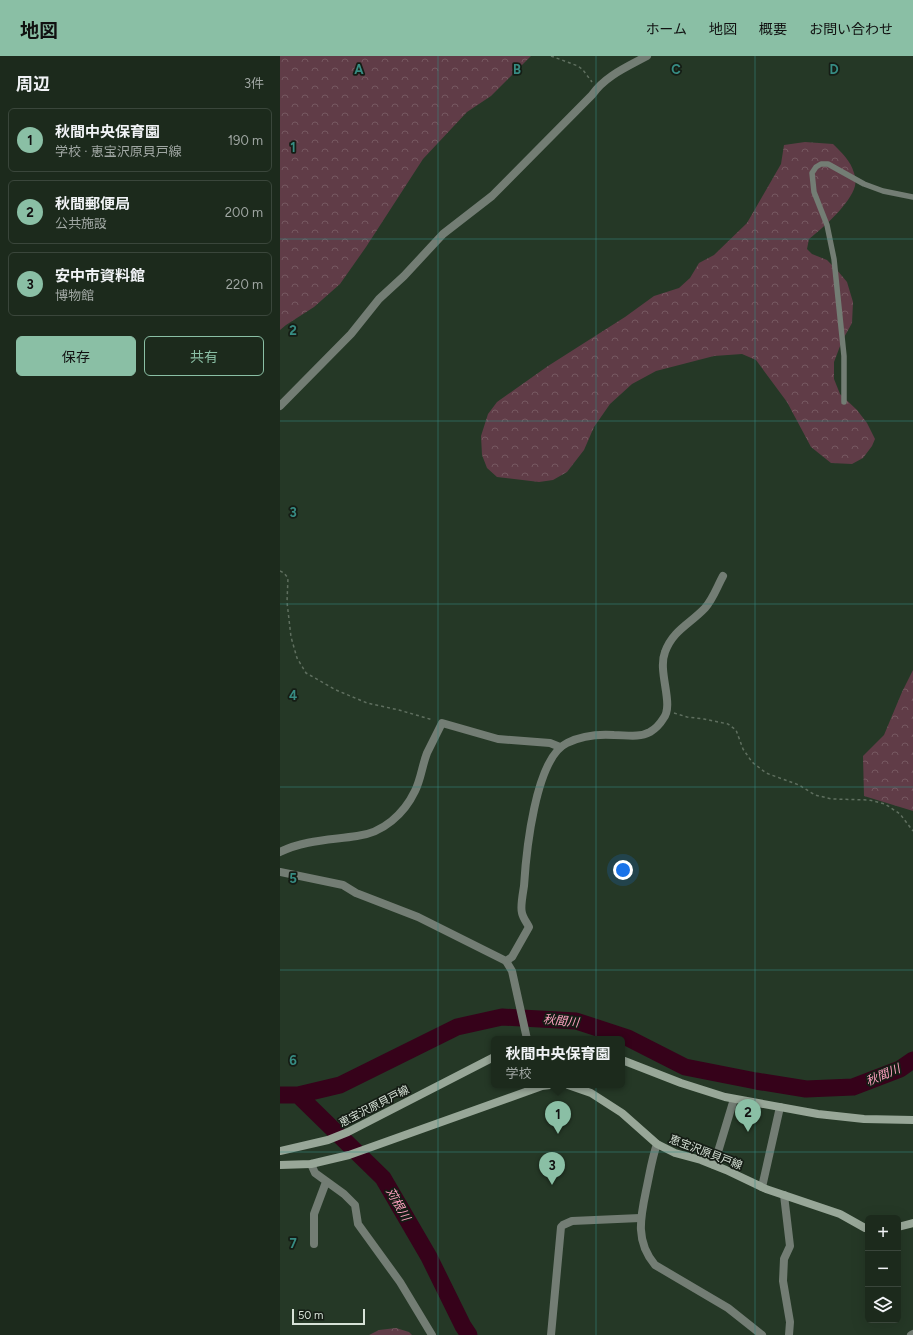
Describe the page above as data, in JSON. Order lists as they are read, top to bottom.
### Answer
{
  "streets": {
    "main road": ["恵宝沢原貝戸線"]
  },
  "water": ["秋間川", "苅根川"],
  "scale_bar": "50 m",
  "page": {
    "header": "地図",
    "nav": [
      "ホーム",
      "地図",
      "概要",
      "お問い合わせ"
    ],
    "heading": ["周辺", "3件"],
    "list": [
      {
        "mark": "1",
        "name": "秋間中央保育園",
        "note": "学校 · 恵宝沢原貝戸線",
        "value": "190 m"
      },
      {
        "mark": "2",
        "name": "秋間郵便局",
        "note": "公共施設",
        "value": "200 m"
      },
      {
        "mark": "3",
        "name": "安中市資料館",
        "note": "博物館",
        "value": "220 m"
      }
    ],
    "buttons": ["保存", "共有"],
    "popup": ["秋間中央保育園", "学校"],
    "pins": ["2", "1", "3"],
    "map_buttons": ["+", "−"],
    "scale": "50 m"
  },
  "grid": {
    "columns": [
      "A",
      "B",
      "C",
      "D"
    ],
    "rows": [
      "1",
      "2",
      "3",
      "4",
      "5",
      "6",
      "7"
    ]
  }
}
